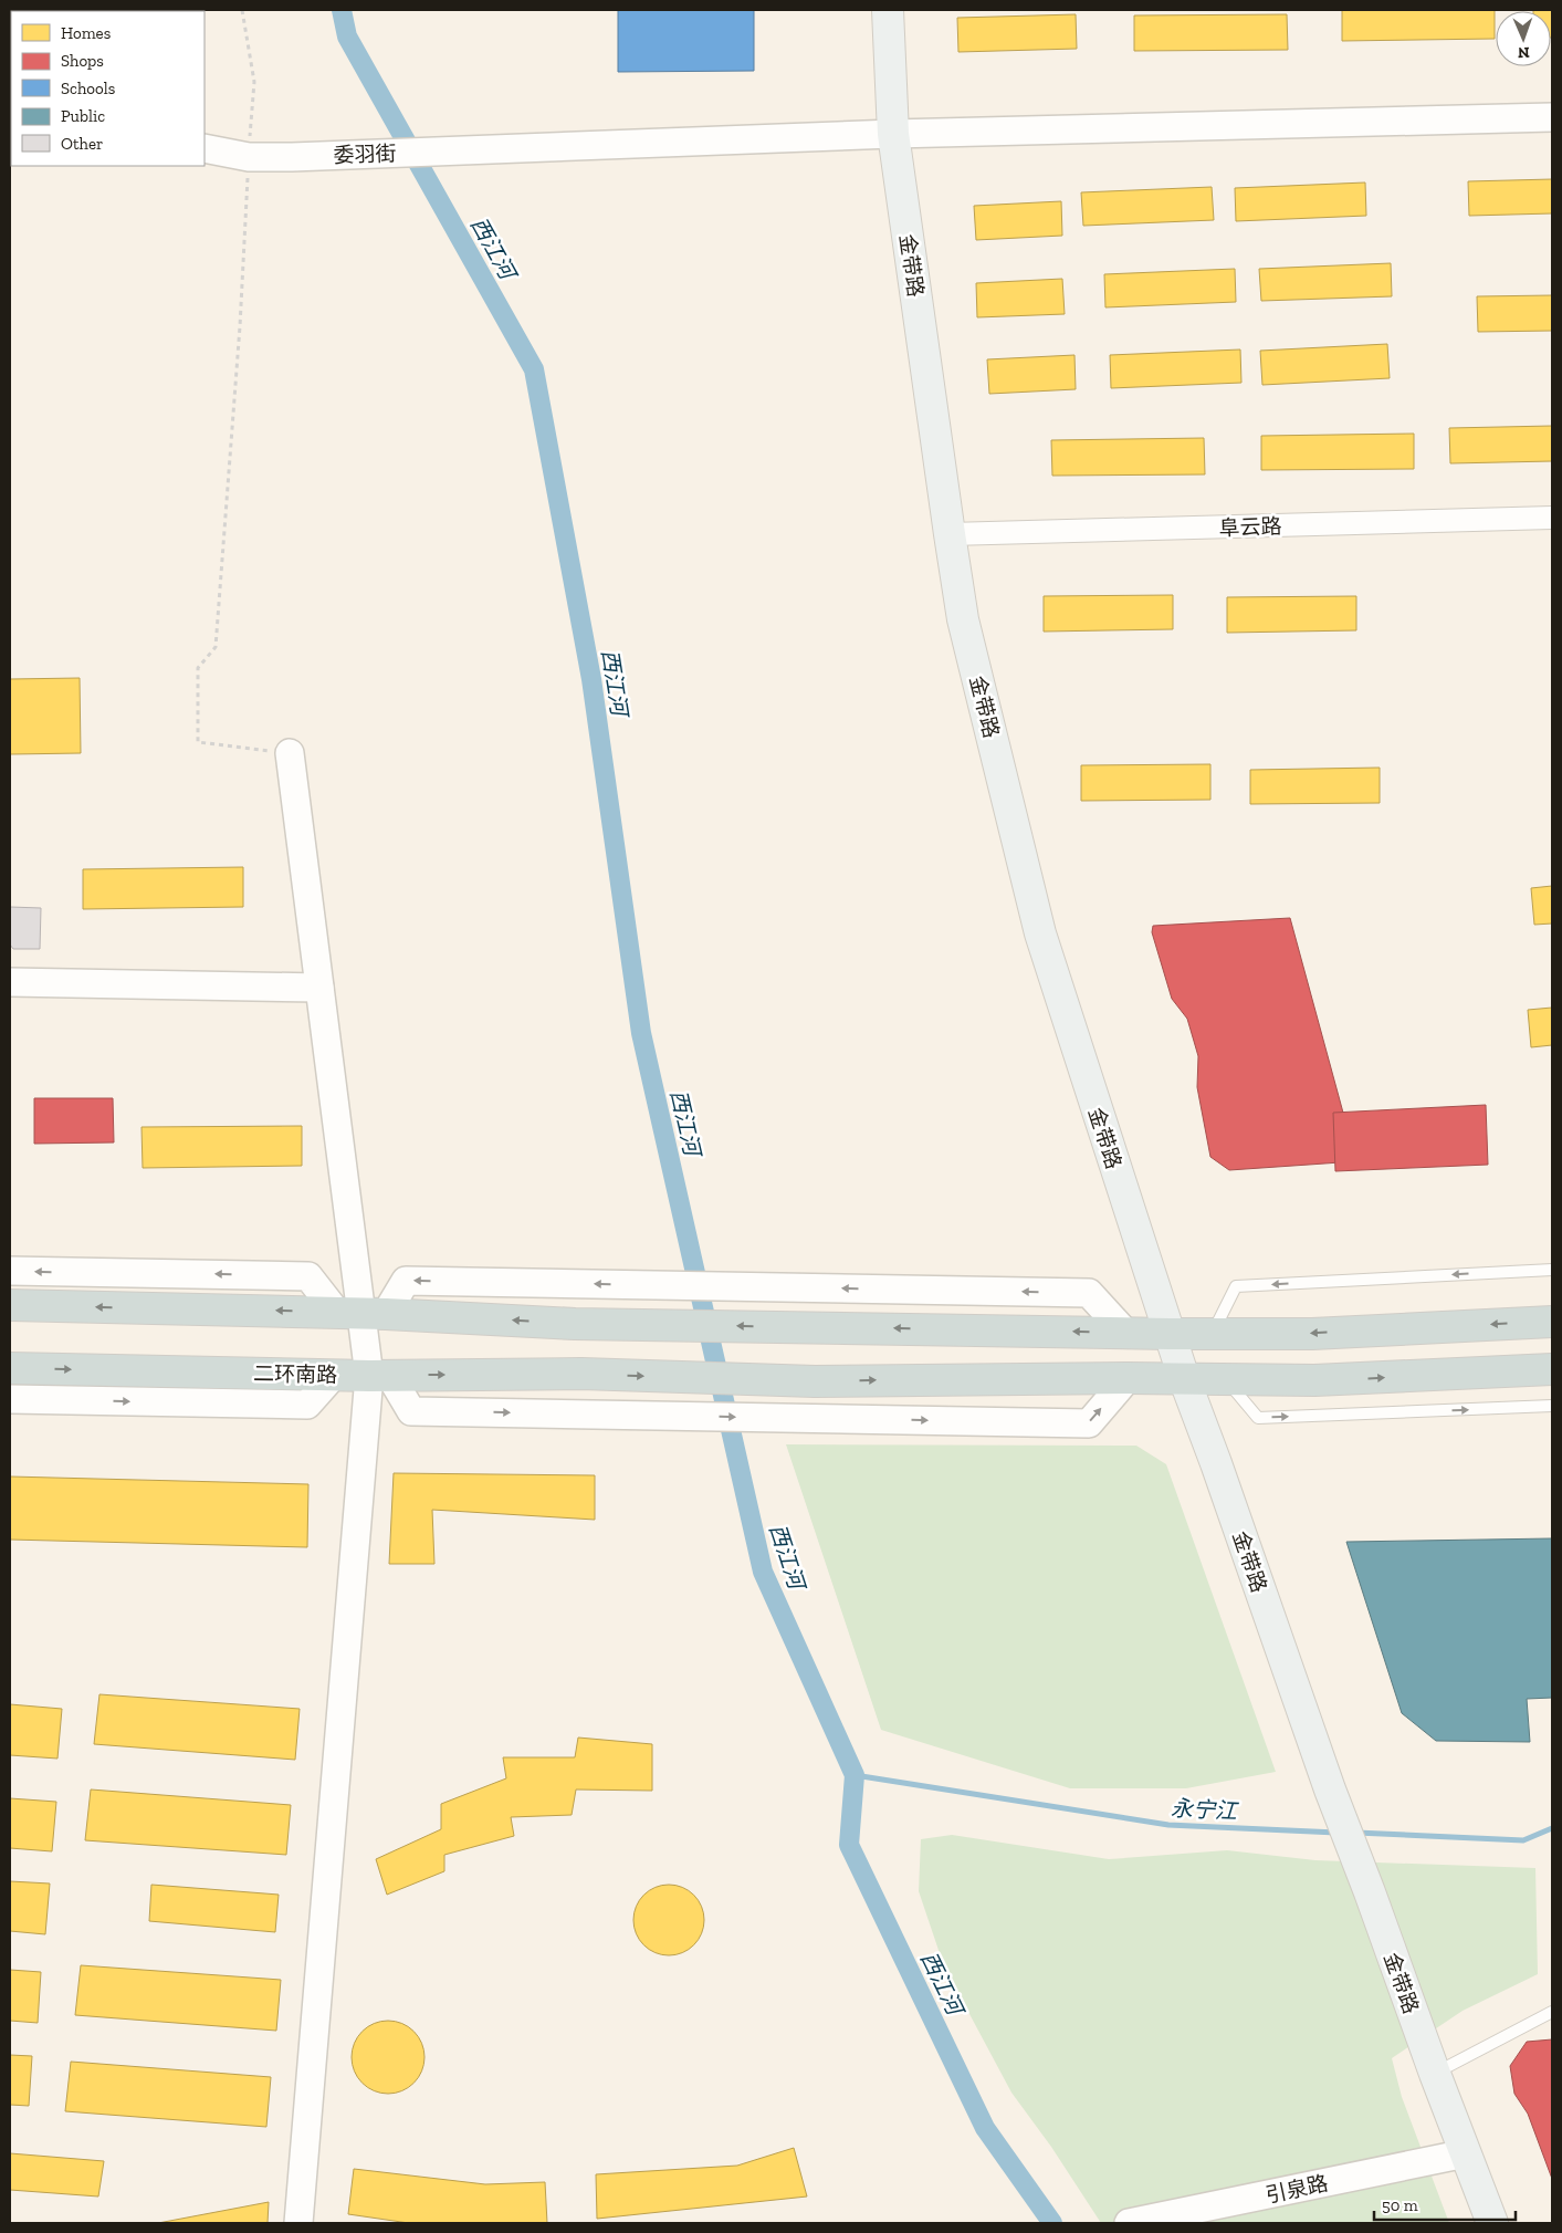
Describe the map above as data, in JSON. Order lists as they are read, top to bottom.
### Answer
{
  "streets": {
    "highway": ["二环南路"],
    "main road": ["金带路"],
    "street": ["委羽街", "阜云路", "引泉路"]
  },
  "crossings": [
    ["委羽街", "金带路"],
    ["金带路", "阜云路"],
    ["金带路", "二环南路"],
    ["金带路", "引泉路"]
  ],
  "water": ["西江河", "永宁江"],
  "legend": [
    "Homes",
    "Shops",
    "Schools",
    "Public",
    "Other"
  ],
  "scale_bar": "50 m",
  "north": "bottom"
}
